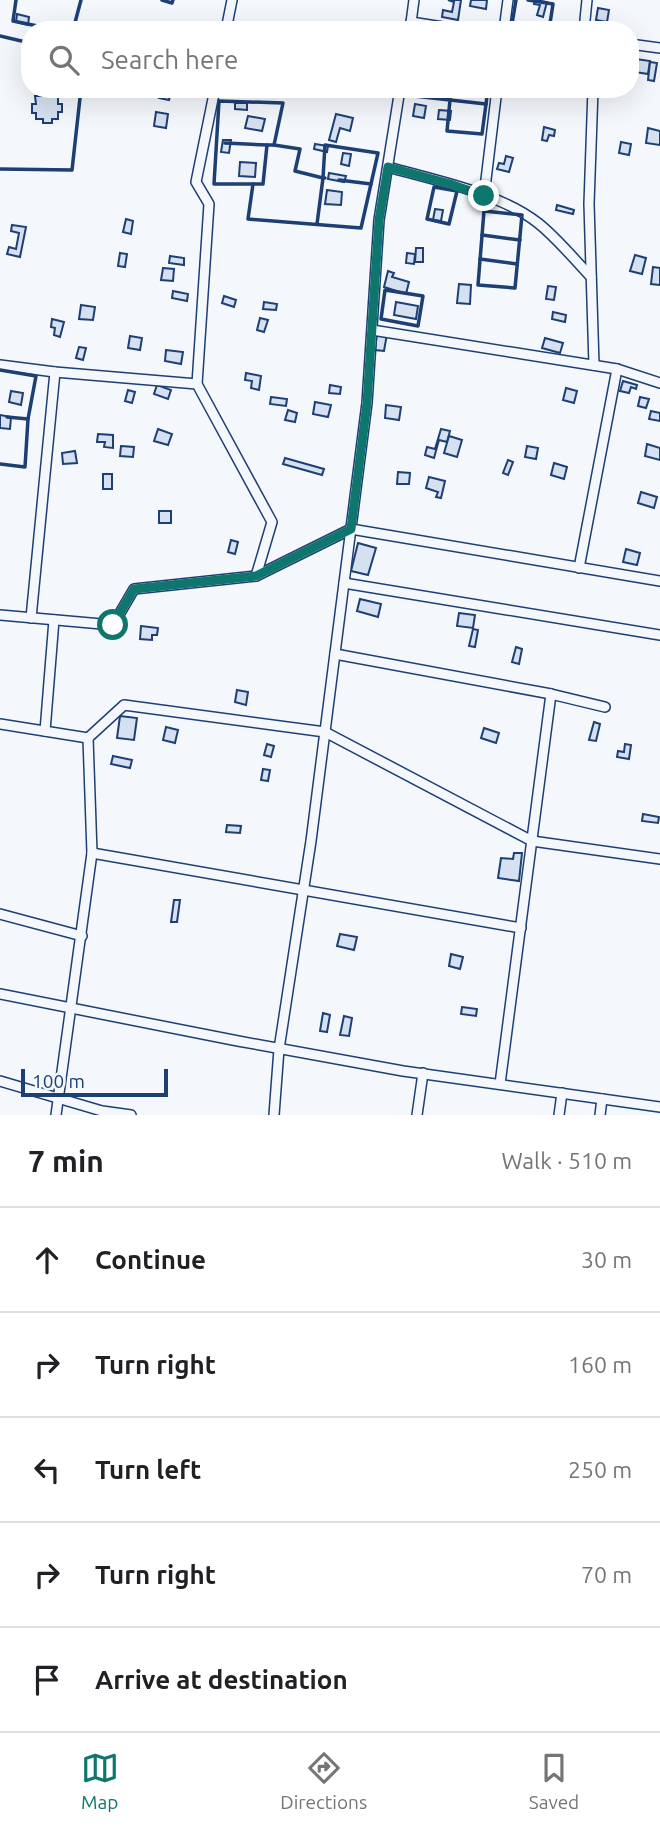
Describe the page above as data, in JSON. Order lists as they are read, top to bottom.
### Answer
{
  "scale_bar": "100 m",
  "page": {
    "search": "Search here",
    "scale": "100 m",
    "heading": ["7 min", "Walk · 510 m"],
    "list": [
      ["Continue", "30 m"],
      ["Turn right", "160 m"],
      ["Turn left", "250 m"],
      ["Turn right", "70 m"],
      "Arrive at destination"
    ],
    "nav": ["Map", "Directions", "Saved"]
  }
}
